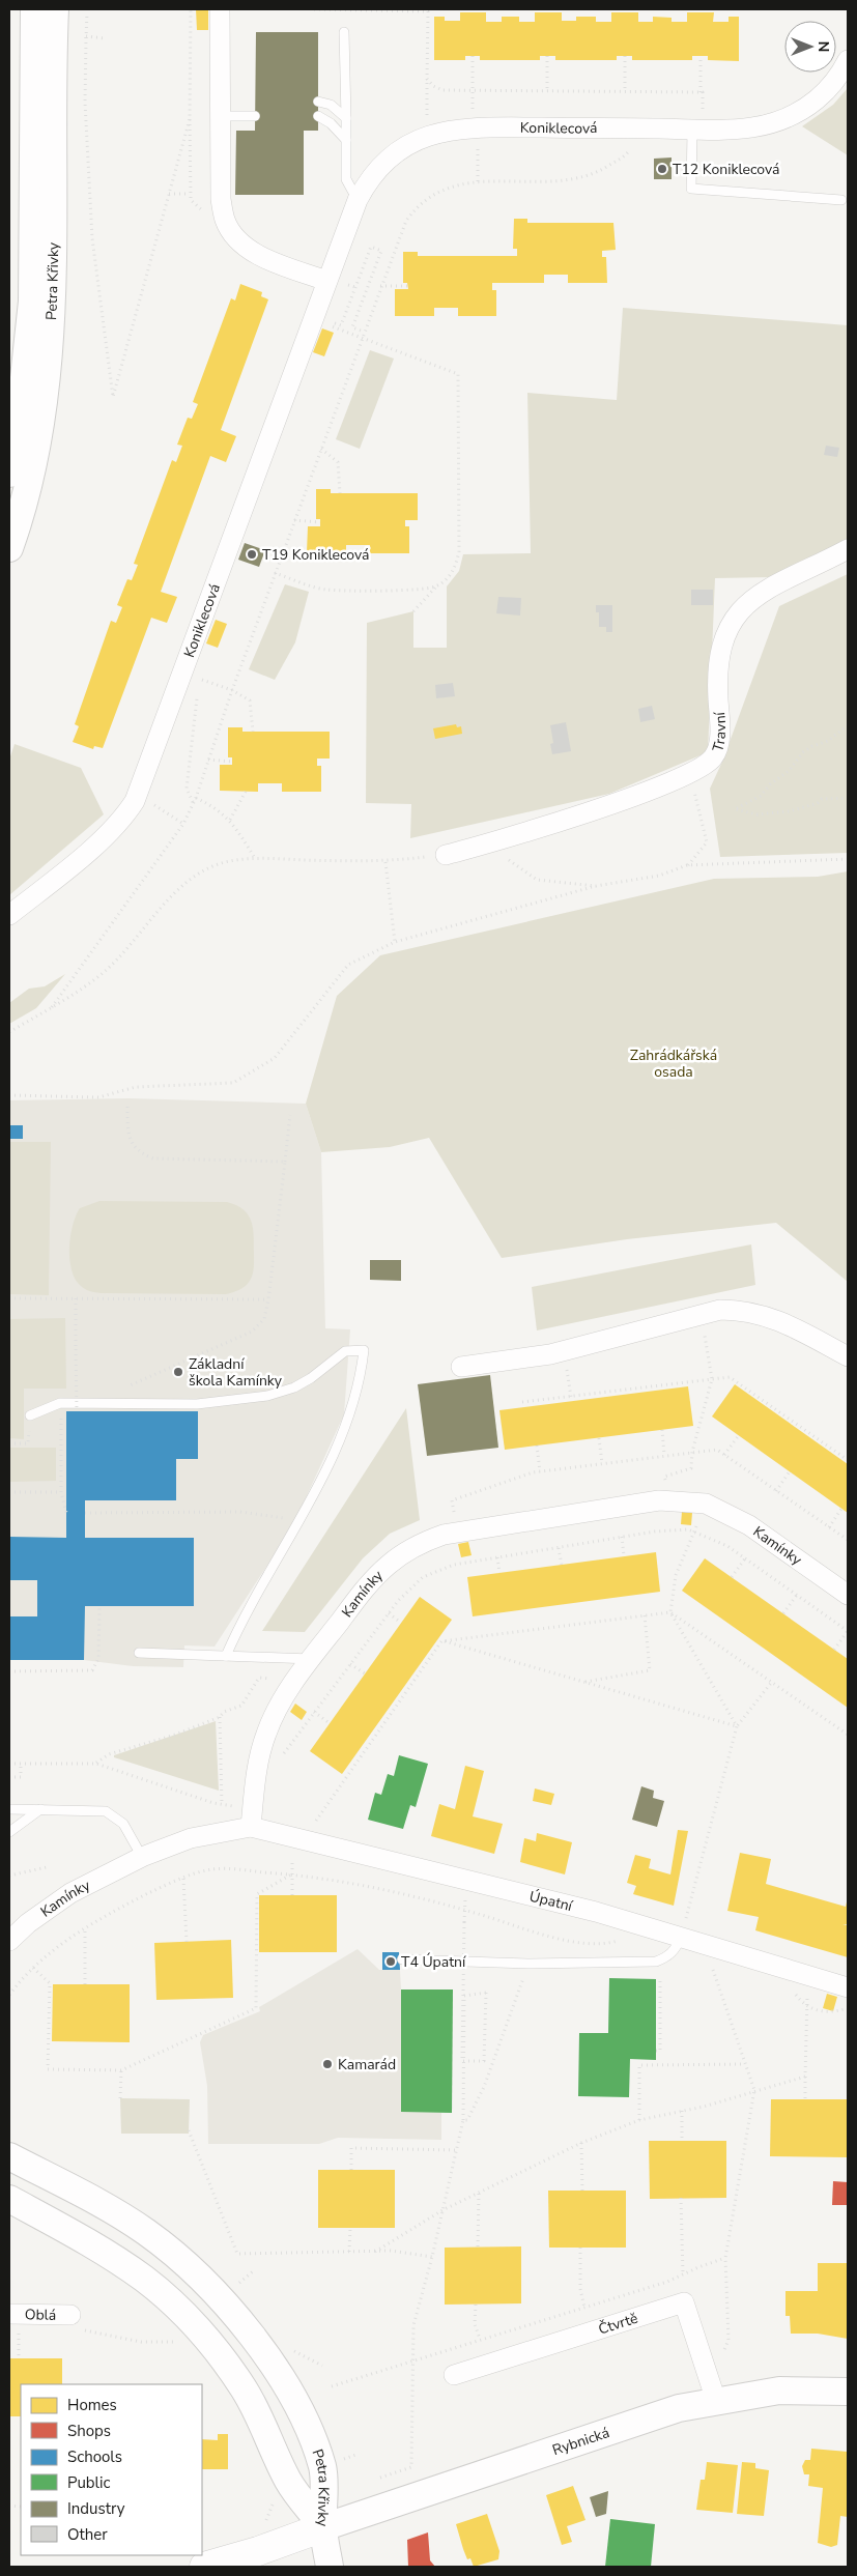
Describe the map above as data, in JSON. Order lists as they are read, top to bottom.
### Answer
{
  "streets": {
    "street": [
      "Koniklecová",
      "Petra Křivky",
      "Travní",
      "Kamínky",
      "Úpatní",
      "Oblá",
      "Čtvrtě",
      "Rybnická"
    ]
  },
  "crossings": [
    ["Petra Křivky", "Rybnická"],
    ["Kamínky", "Úpatní"],
    ["Čtvrtě", "Rybnická"]
  ],
  "parks": ["Zahrádkářská osada"],
  "places": [
    "T12 Koniklecová",
    "T19 Koniklecová",
    "Základní škola Kamínky",
    "T4 Úpatní",
    "Kamarád"
  ],
  "legend": [
    "Homes",
    "Shops",
    "Schools",
    "Public",
    "Industry",
    "Other"
  ],
  "north": "right"
}
